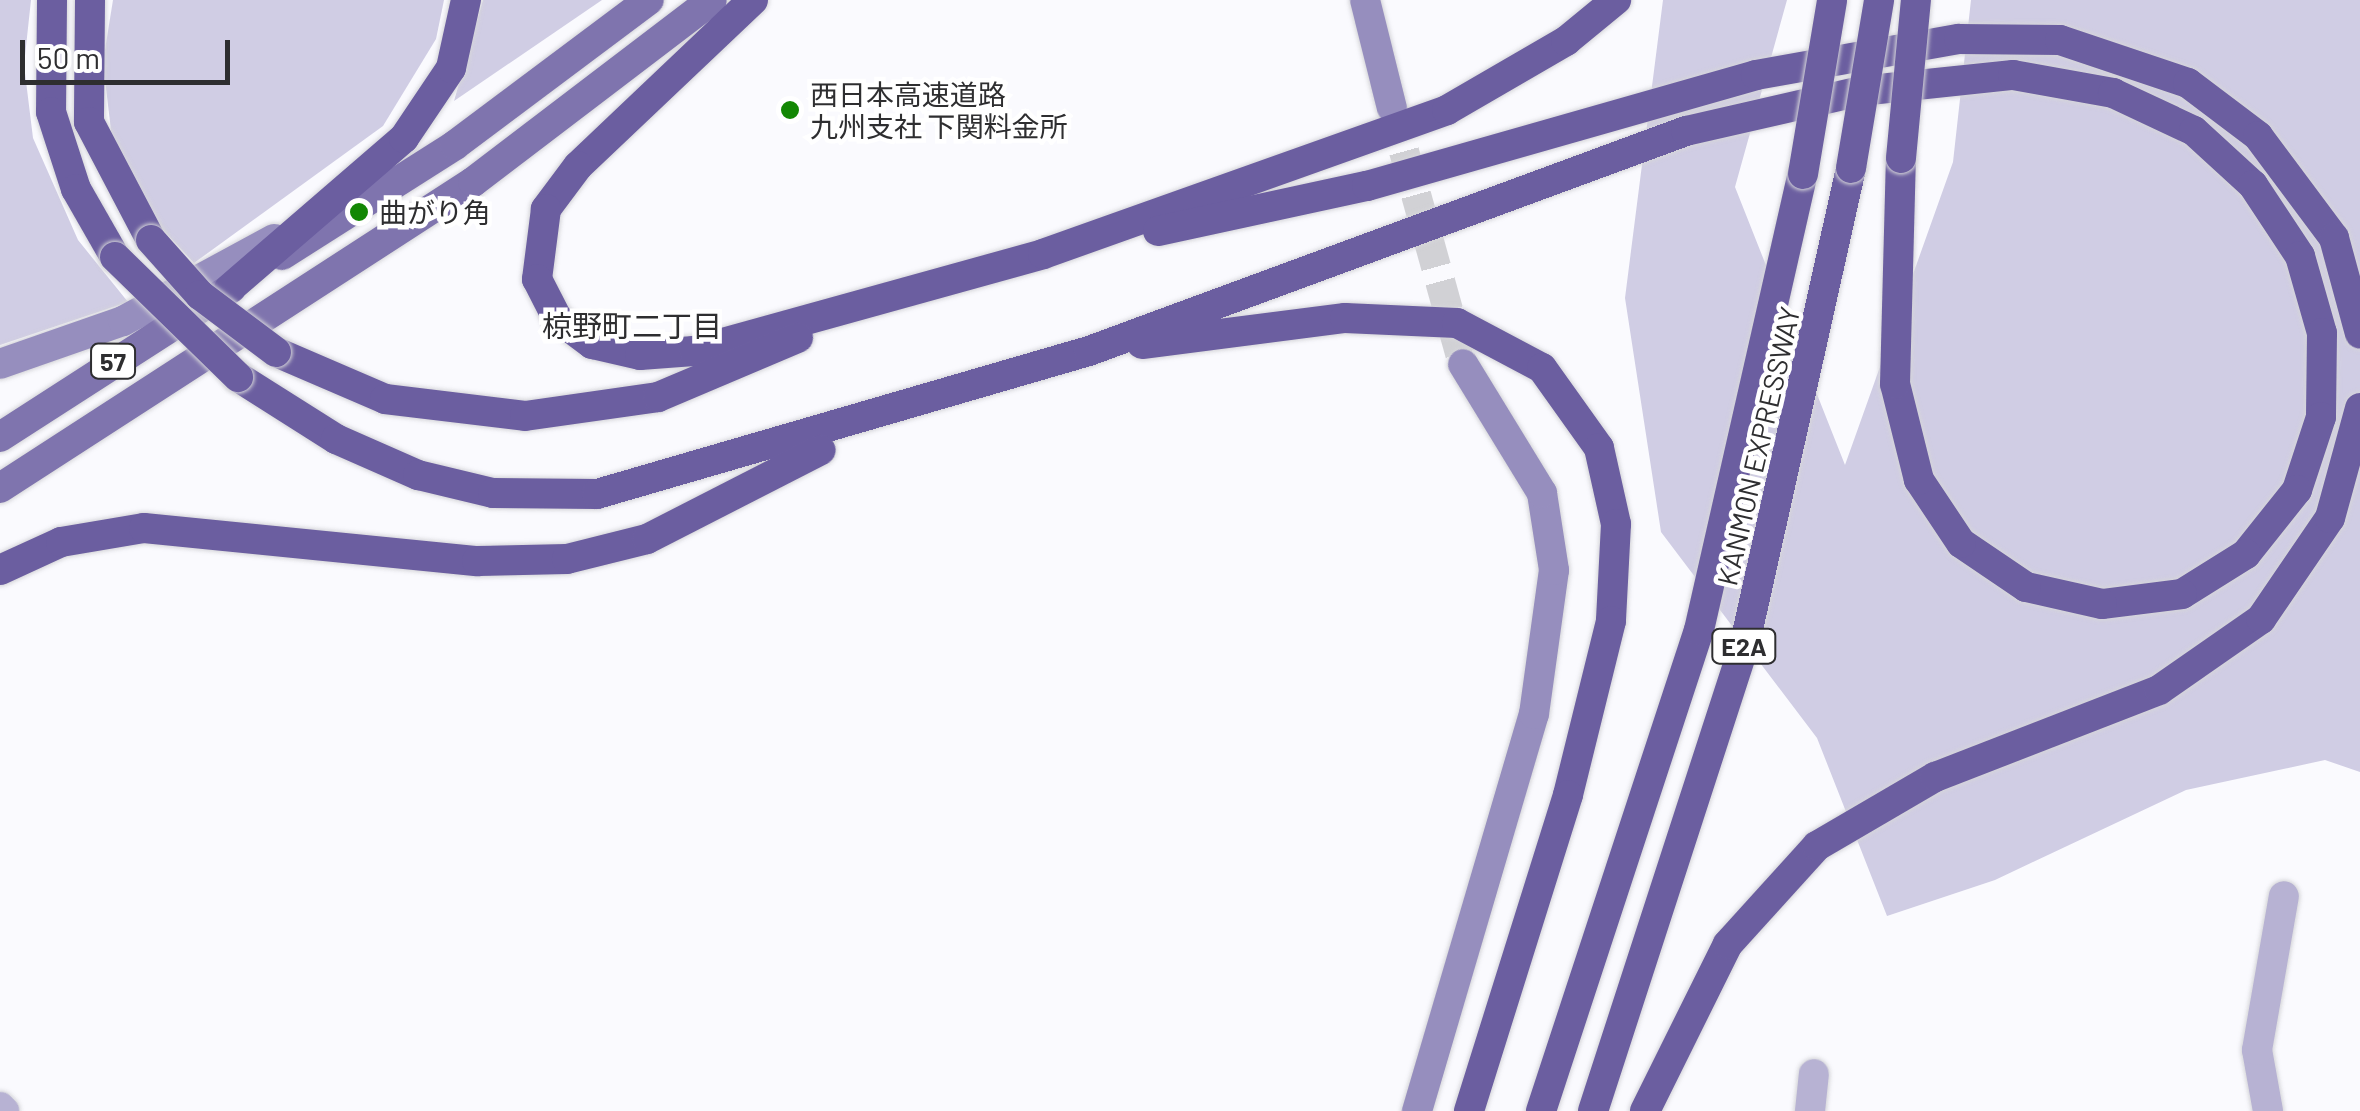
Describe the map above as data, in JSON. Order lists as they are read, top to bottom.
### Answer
{
  "streets": {
    "highway": ["KANMON EXPRESSWAY", "E2A"],
    "main road": ["57"]
  },
  "districts": ["椋野町二丁目"],
  "places": ["西日本高速道路 九州支社 下関料金所", "曲がり角"],
  "scale_bar": "50 m"
}
